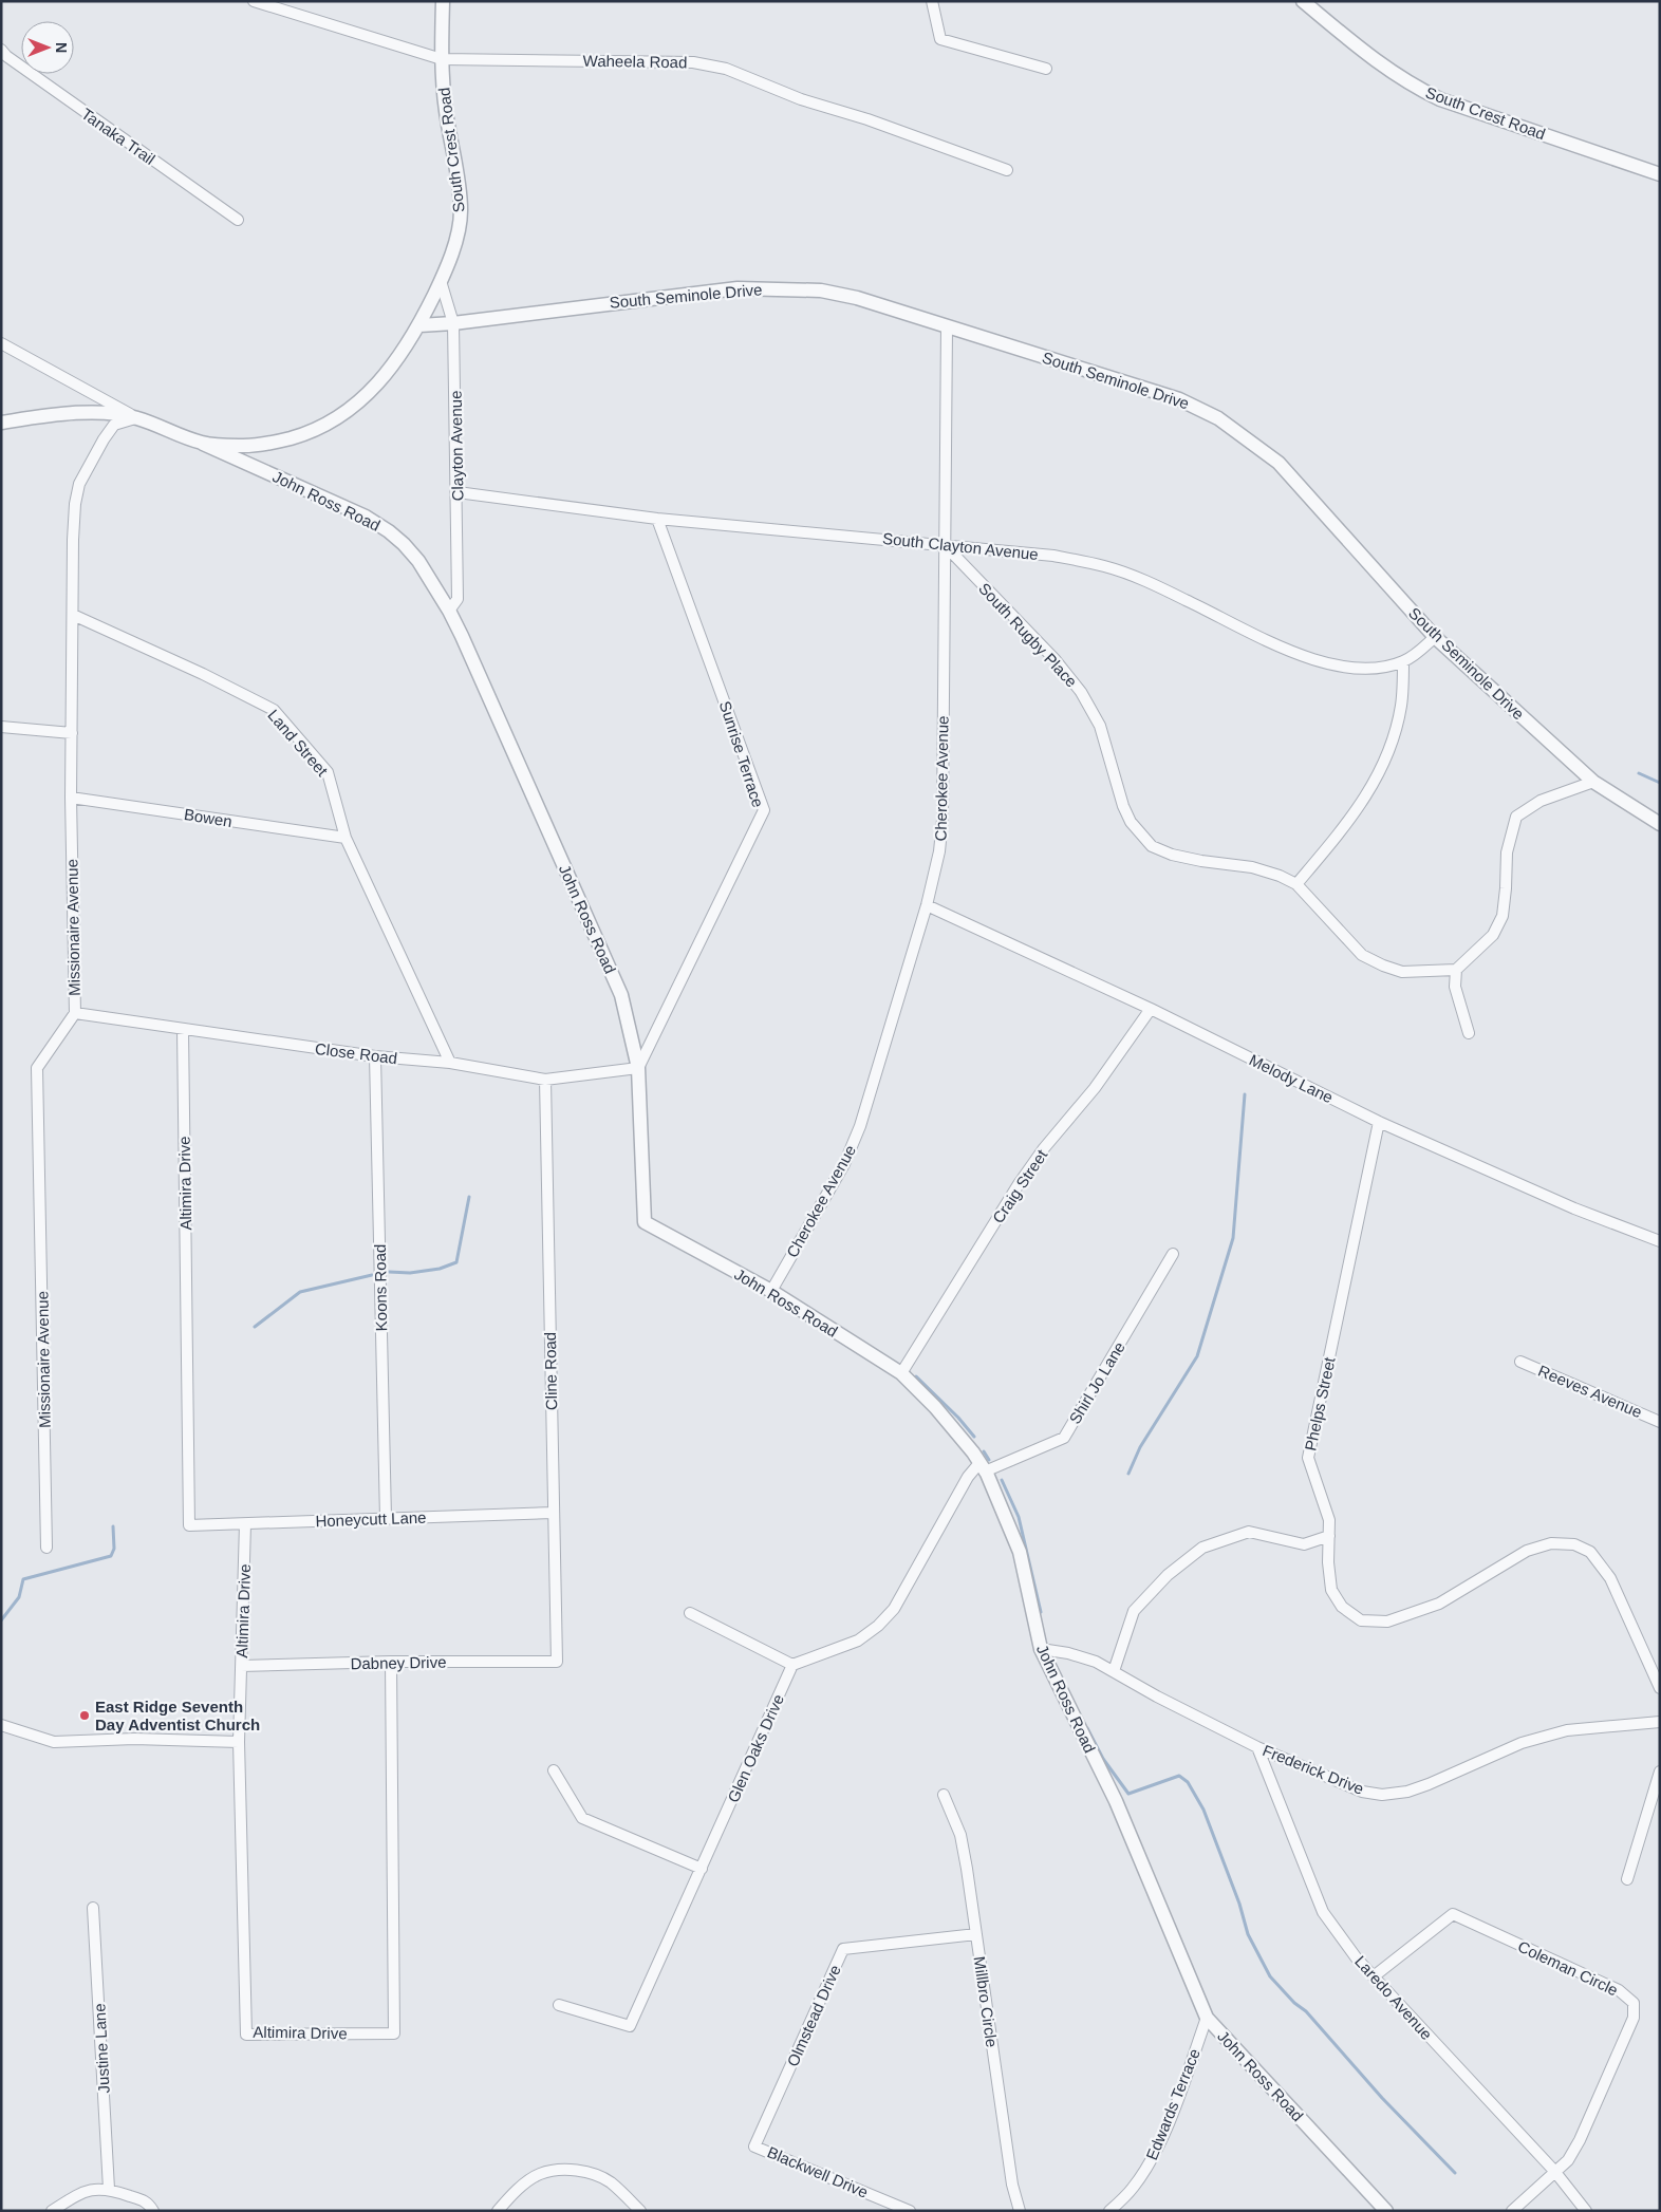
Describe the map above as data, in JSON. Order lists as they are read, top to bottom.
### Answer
{
  "streets": {
    "street": [
      "Waheela Road",
      "South Crest Road",
      "Tanaka Trail",
      "South Seminole Drive",
      "Clayton Avenue",
      "John Ross Road",
      "South Clayton Avenue",
      "South Rugby Place",
      "Land Street",
      "Sunrise Terrace",
      "Cherokee Avenue",
      "Bowen",
      "Missionaire Avenue",
      "Close Road",
      "Melody Lane",
      "Altimira Drive",
      "Craig Street",
      "Koons Road",
      "Cline Road",
      "Shirl Jo Lane",
      "Reeves Avenue",
      "Phelps Street",
      "Honeycutt Lane",
      "Dabney Drive",
      "Glen Oaks Drive",
      "Frederick Drive",
      "Coleman Circle",
      "Laredo Avenue",
      "Millbro Circle",
      "Olmstead Drive",
      "Justine Lane",
      "Edwards Terrace",
      "Blackwell Drive"
    ]
  },
  "crossings": [
    ["Waheela Road", "South Crest Road"],
    ["South Crest Road", "South Seminole Drive"],
    ["South Crest Road", "Clayton Avenue"],
    ["South Crest Road", "John Ross Road"],
    ["South Crest Road", "Missionaire Avenue"],
    ["South Seminole Drive", "Clayton Avenue"],
    ["South Seminole Drive", "South Clayton Avenue"],
    ["South Seminole Drive", "Cherokee Avenue"],
    ["Clayton Avenue", "John Ross Road"],
    ["Clayton Avenue", "South Clayton Avenue"],
    ["John Ross Road", "Sunrise Terrace"],
    ["John Ross Road", "Cherokee Avenue"],
    ["John Ross Road", "Close Road"],
    ["John Ross Road", "Craig Street"],
    ["John Ross Road", "Shirl Jo Lane"],
    ["John Ross Road", "Frederick Drive"],
    ["John Ross Road", "Edwards Terrace"],
    ["South Clayton Avenue", "South Rugby Place"],
    ["South Clayton Avenue", "Sunrise Terrace"],
    ["South Clayton Avenue", "Cherokee Avenue"],
    ["South Rugby Place", "Cherokee Avenue"],
    ["Land Street", "Bowen"],
    ["Land Street", "Missionaire Avenue"],
    ["Land Street", "Close Road"],
    ["Sunrise Terrace", "Close Road"],
    ["Cherokee Avenue", "Melody Lane"],
    ["Bowen", "Missionaire Avenue"],
    ["Missionaire Avenue", "Close Road"],
    ["Close Road", "Altimira Drive"],
    ["Close Road", "Koons Road"],
    ["Close Road", "Cline Road"],
    ["Melody Lane", "Craig Street"],
    ["Melody Lane", "Phelps Street"],
    ["Altimira Drive", "Honeycutt Lane"],
    ["Altimira Drive", "Dabney Drive"],
    ["Koons Road", "Honeycutt Lane"],
    ["Cline Road", "Honeycutt Lane"],
    ["Cline Road", "Dabney Drive"],
    ["Frederick Drive", "Laredo Avenue"],
    ["Coleman Circle", "Laredo Avenue"],
    ["Millbro Circle", "Olmstead Drive"],
    ["Olmstead Drive", "Blackwell Drive"]
  ],
  "places": ["East Ridge Seventh Day Adventist Church"],
  "north": "right"
}
